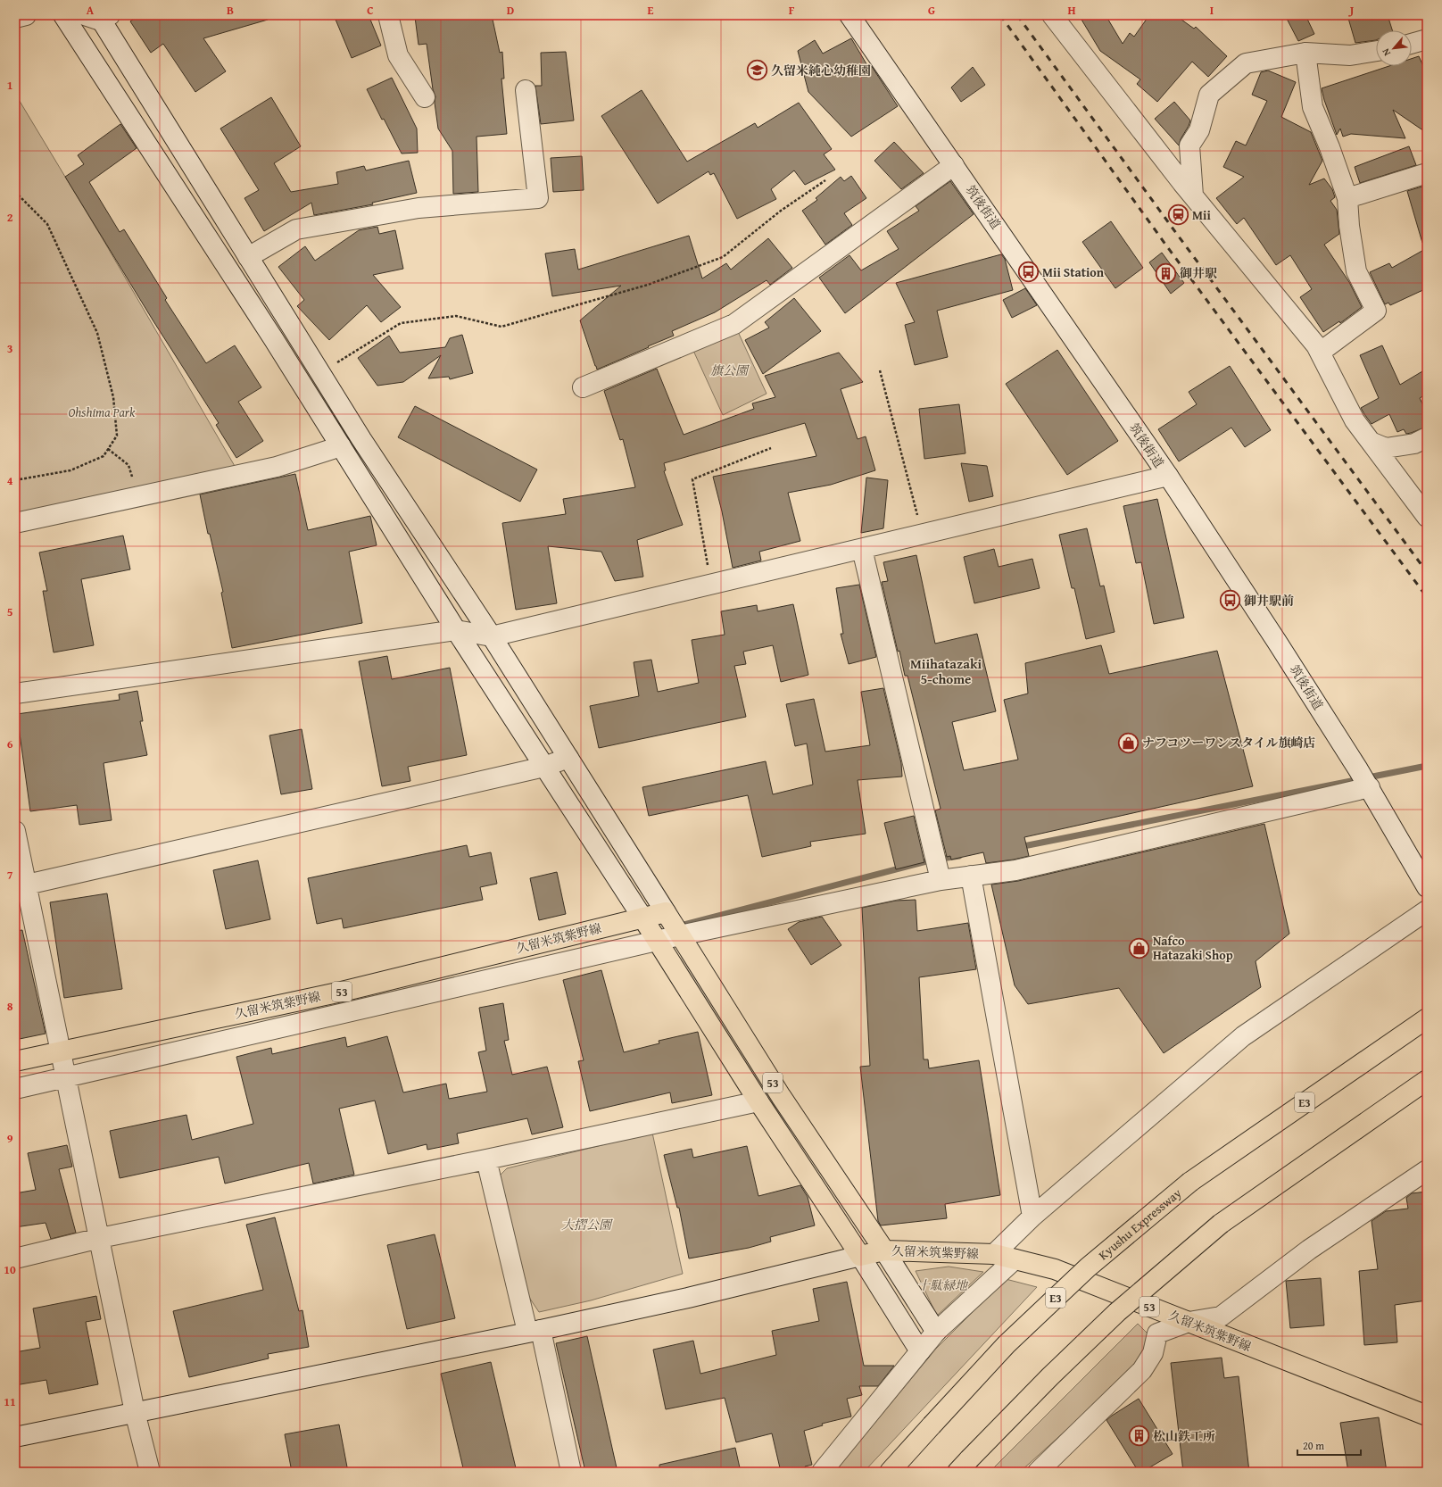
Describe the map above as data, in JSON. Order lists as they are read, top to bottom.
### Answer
{
  "streets": {
    "main road": [
      "久留米筑紫野線",
      "53",
      "E3",
      "Kyushu Expressway"
    ],
    "street": ["筑後街道"]
  },
  "crossings": [
    ["久留米筑紫野線", "53"]
  ],
  "districts": ["Miihatazaki 5-chome"],
  "parks": [
    "旗公園",
    "Ohshima Park",
    "大摺公園",
    "十駄緑地"
  ],
  "places": {
    "school or university": ["久留米純心幼稚園"],
    "station": ["Mii"],
    "bus stop": ["Mii Station", "御井駅前"],
    "building": ["御井駅", "松山鉄工所"],
    "shop": ["ナフコツーワンスタイル旗崎店", "Nafco Hatazaki Shop"]
  },
  "scale_bar": "20 m",
  "north": "bottom left",
  "grid": {
    "columns": [
      "A",
      "B",
      "C",
      "D",
      "E",
      "F",
      "G",
      "H",
      "I",
      "J"
    ],
    "rows": [
      "1",
      "2",
      "3",
      "4",
      "5",
      "6",
      "7",
      "8",
      "9",
      "10",
      "11"
    ]
  }
}
